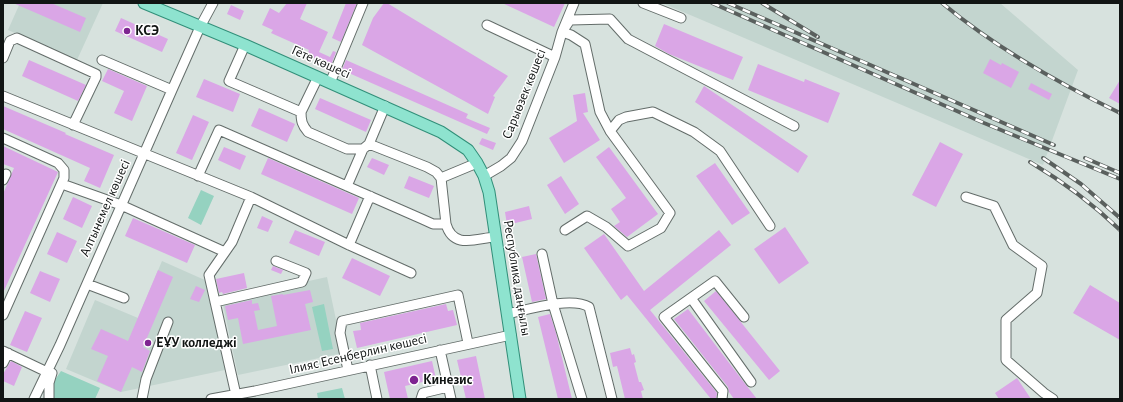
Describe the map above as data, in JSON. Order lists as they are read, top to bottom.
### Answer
{
  "streets": {
    "main road": ["Гёте көшесі", "Республика даңғылы"],
    "street": ["Сарыөзек көшесі", "Алтынемел көшесі", "Ілияс Есенберлин көшесі"]
  },
  "crossings": [
    ["Гёте көшесі", "Алтынемел көшесі"],
    ["Гёте көшесі", "Республика даңғылы"],
    ["Сарыөзек көшесі", "Республика даңғылы"],
    ["Республика даңғылы", "Ілияс Есенберлин көшесі"]
  ],
  "places": ["КСЭ", "ЕҰУ колледжі", "Кинезис"]
}
